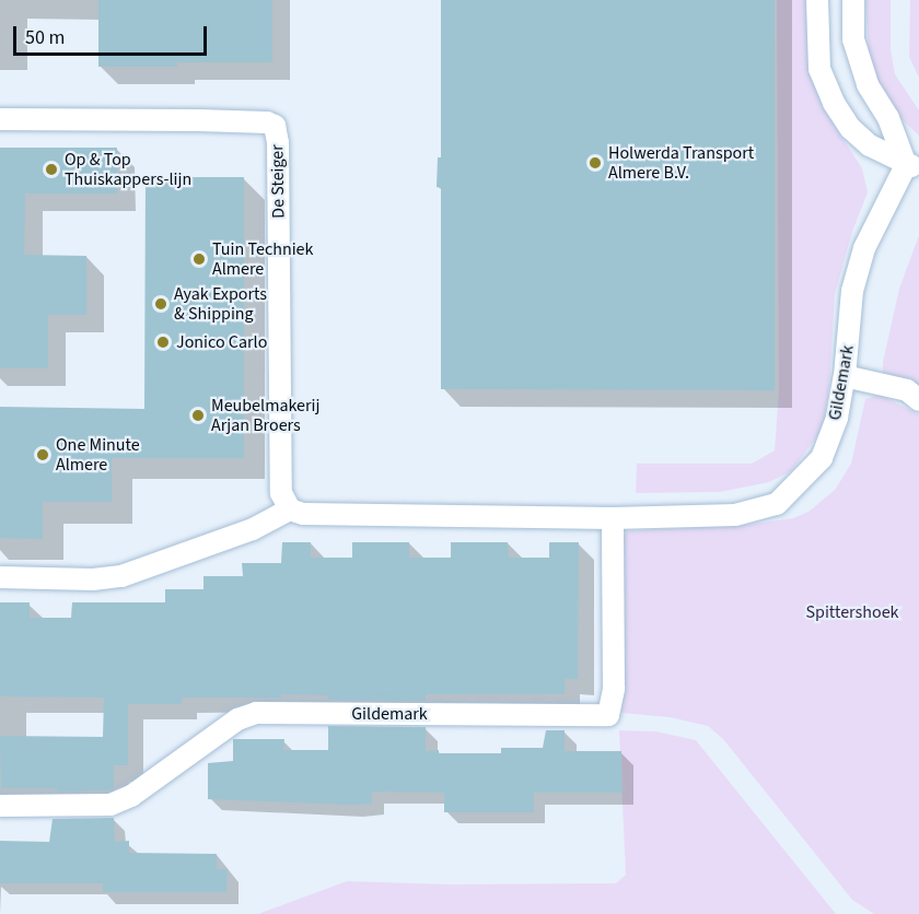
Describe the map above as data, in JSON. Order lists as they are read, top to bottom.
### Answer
{
  "streets": {
    "street": ["De Steiger", "Gildemark"]
  },
  "crossings": [
    ["De Steiger", "Gildemark"]
  ],
  "parks": ["Spittershoek"],
  "places": [
    "Holwerda Transport Almere B.V.",
    "Op & Top Thuiskappers-lijn",
    "Tuin Techniek Almere",
    "Ayak Exports & Shipping",
    "Jonico Carlo",
    "Meubelmakerij Arjan Broers",
    "One Minute Almere"
  ],
  "scale_bar": "50 m"
}
